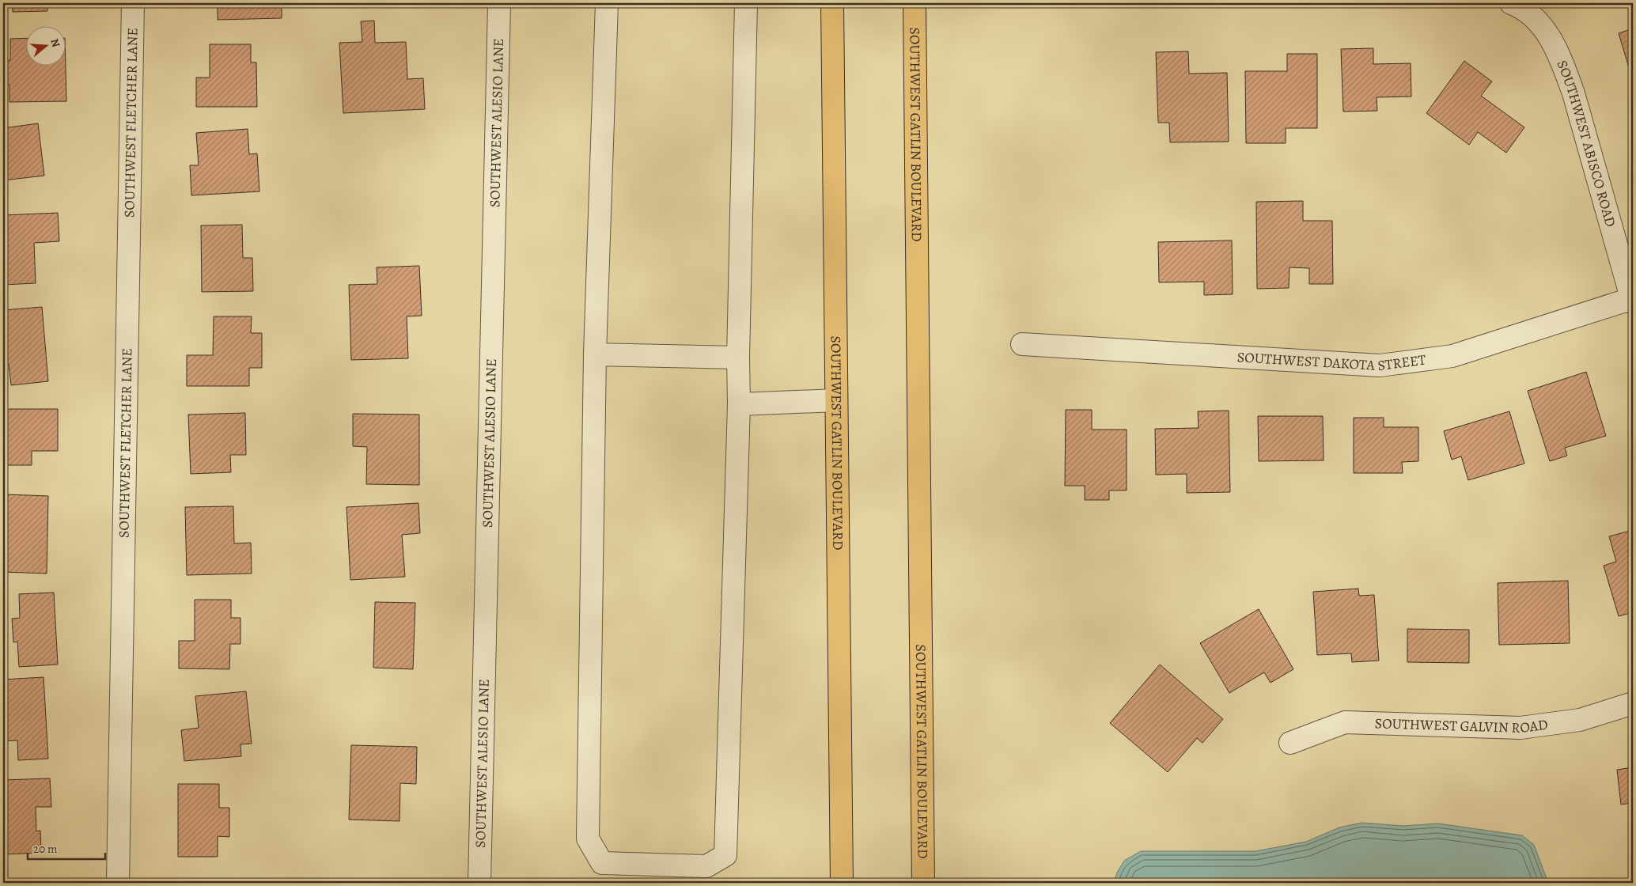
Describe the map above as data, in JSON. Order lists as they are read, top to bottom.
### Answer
{
  "streets": {
    "main road": ["SOUTHWEST GATLIN BOULEVARD"],
    "street": [
      "SOUTHWEST FLETCHER LANE",
      "SOUTHWEST ALESIO LANE",
      "SOUTHWEST ABISCO ROAD",
      "SOUTHWEST DAKOTA STREET",
      "SOUTHWEST GALVIN ROAD"
    ]
  },
  "crossings": [
    ["SOUTHWEST ABISCO ROAD", "SOUTHWEST DAKOTA STREET"]
  ],
  "scale_bar": "20 m",
  "north": "right"
}
